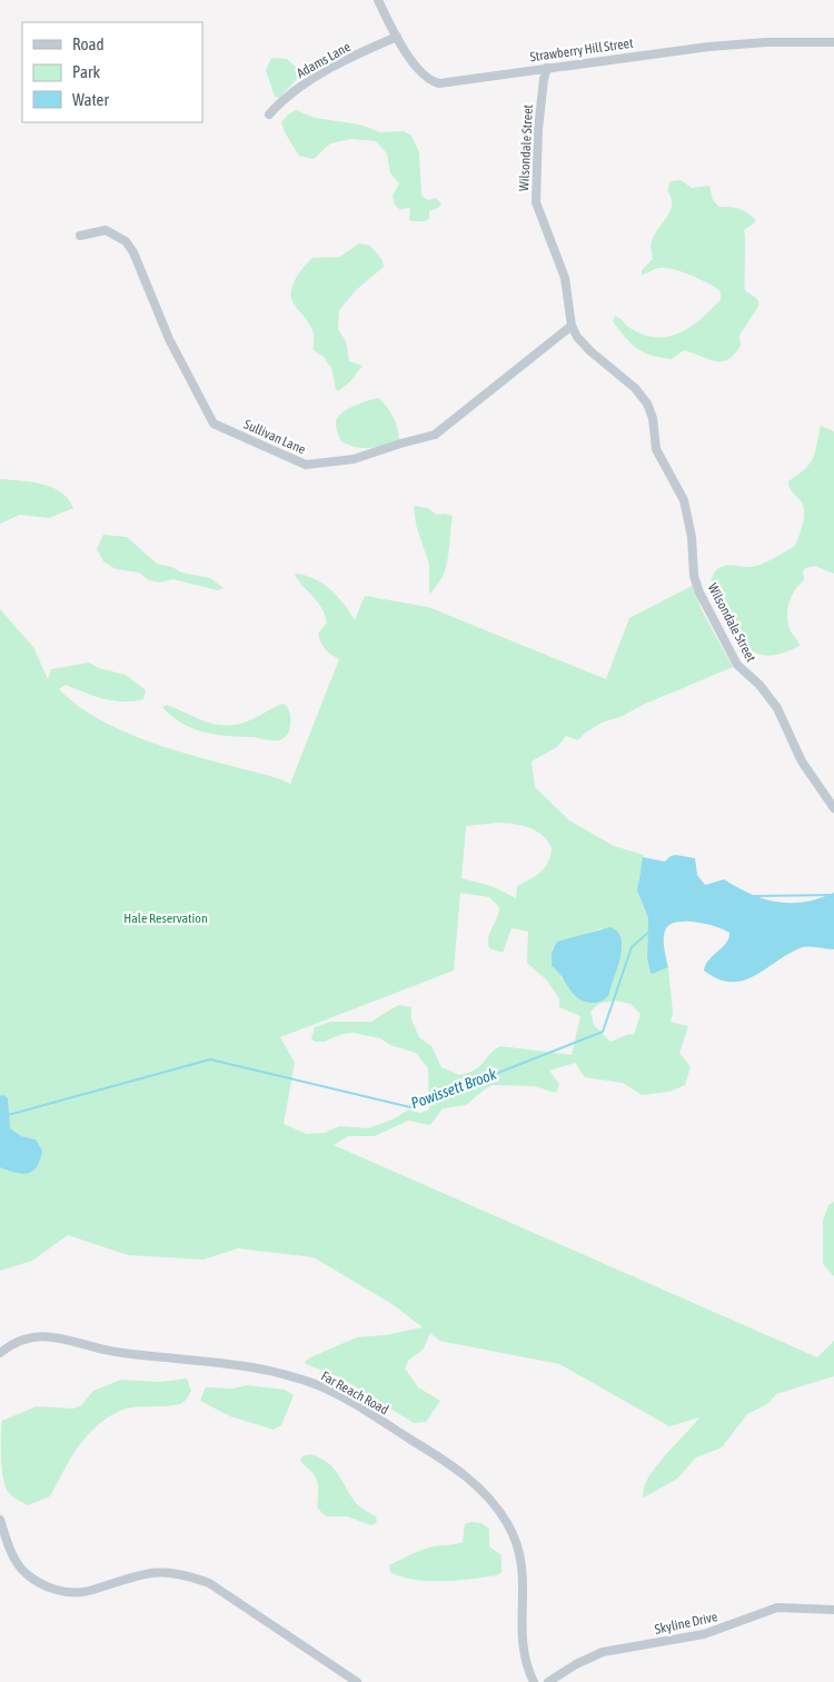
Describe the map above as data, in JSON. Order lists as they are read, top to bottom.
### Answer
{
  "streets": {
    "street": [
      "Strawberry Hill Street",
      "Adams Lane",
      "Wilsondale Street",
      "Sullivan Lane",
      "Far Reach Road",
      "Skyline Drive"
    ]
  },
  "crossings": [
    ["Strawberry Hill Street", "Adams Lane"],
    ["Strawberry Hill Street", "Wilsondale Street"],
    ["Wilsondale Street", "Sullivan Lane"]
  ],
  "water": ["Powissett Brook"],
  "parks": ["Hale Reservation"],
  "legend": ["Road", "Park", "Water"]
}
